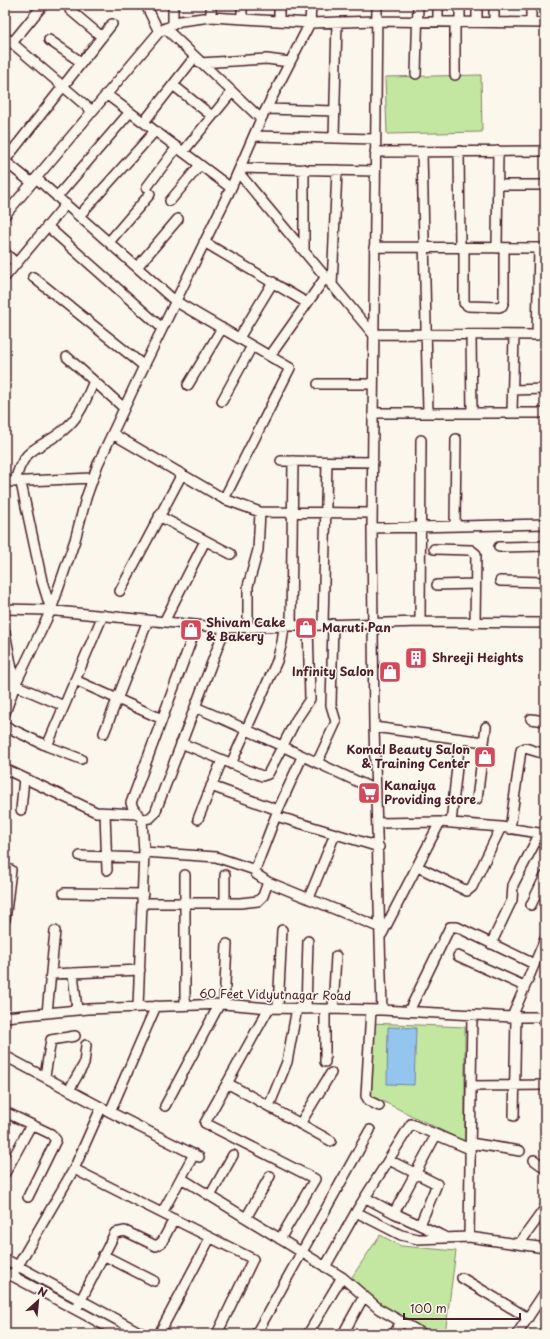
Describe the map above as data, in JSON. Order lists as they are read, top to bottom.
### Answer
{
  "streets": {
    "street": ["60 Feet Vidyutnagar Road"]
  },
  "places": {
    "shop": [
      "Maruti Pan",
      "Shivam Cake & Bakery",
      "Infinity Salon",
      "Komal Beauty Salon & Training Center"
    ],
    "building": ["Shreeji Heights"],
    "supermarket": ["Kanaiya Providing store"]
  },
  "scale_bar": "100 m",
  "north": "top right"
}
